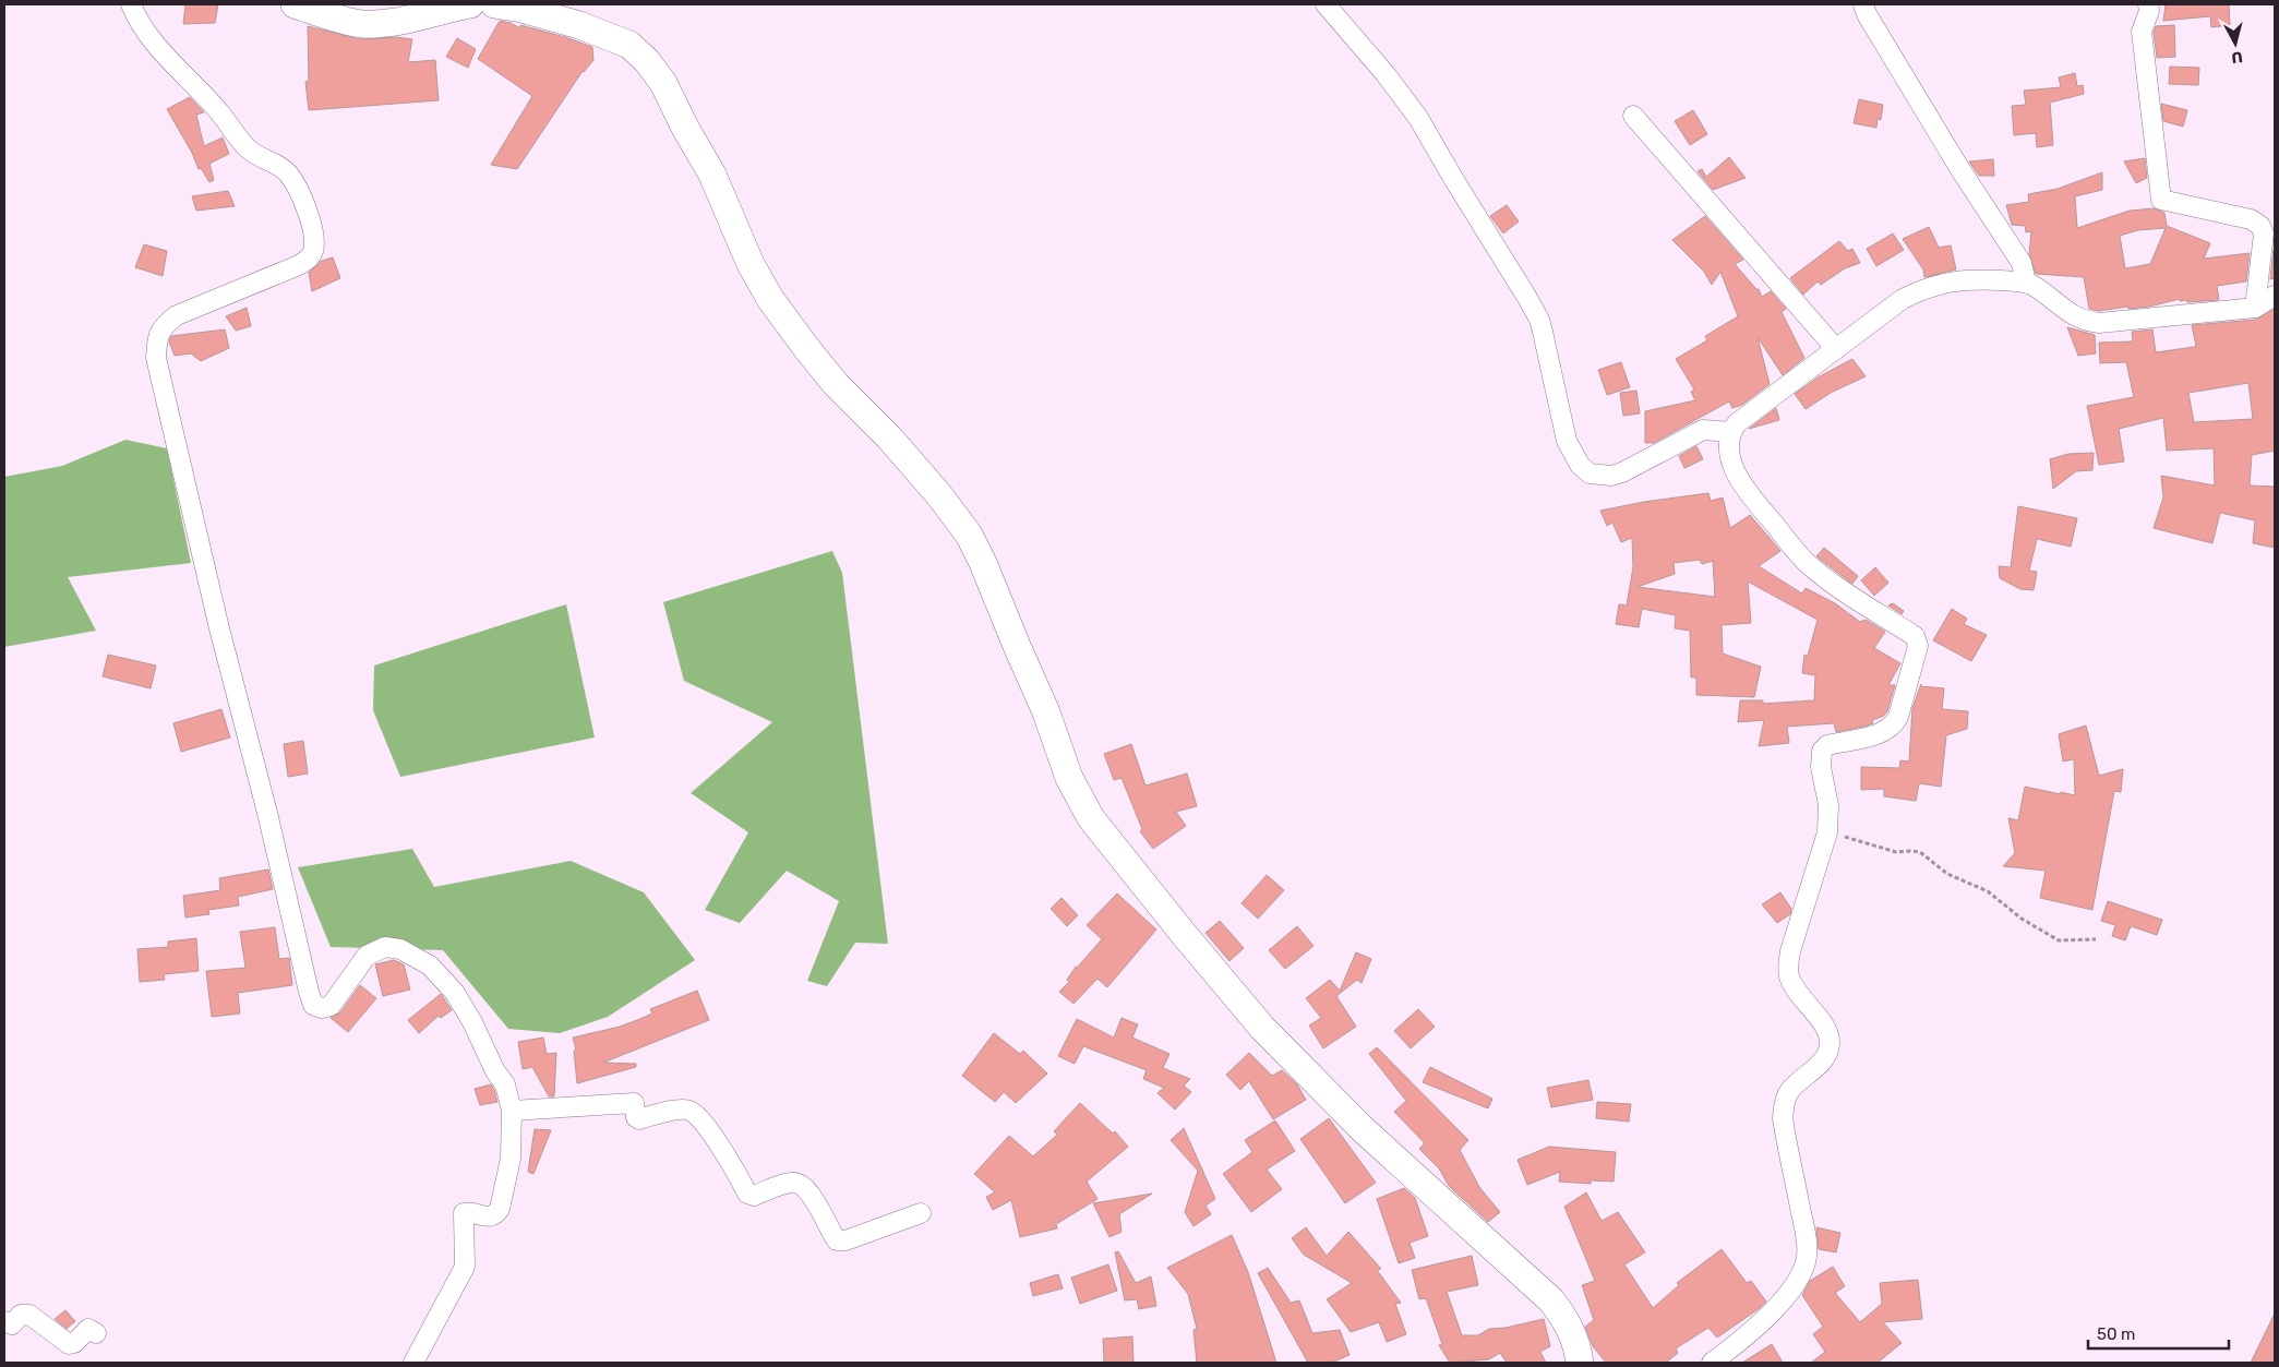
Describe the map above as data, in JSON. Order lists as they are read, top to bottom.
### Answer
{
  "scale_bar": "50 m",
  "north": "bottom"
}
